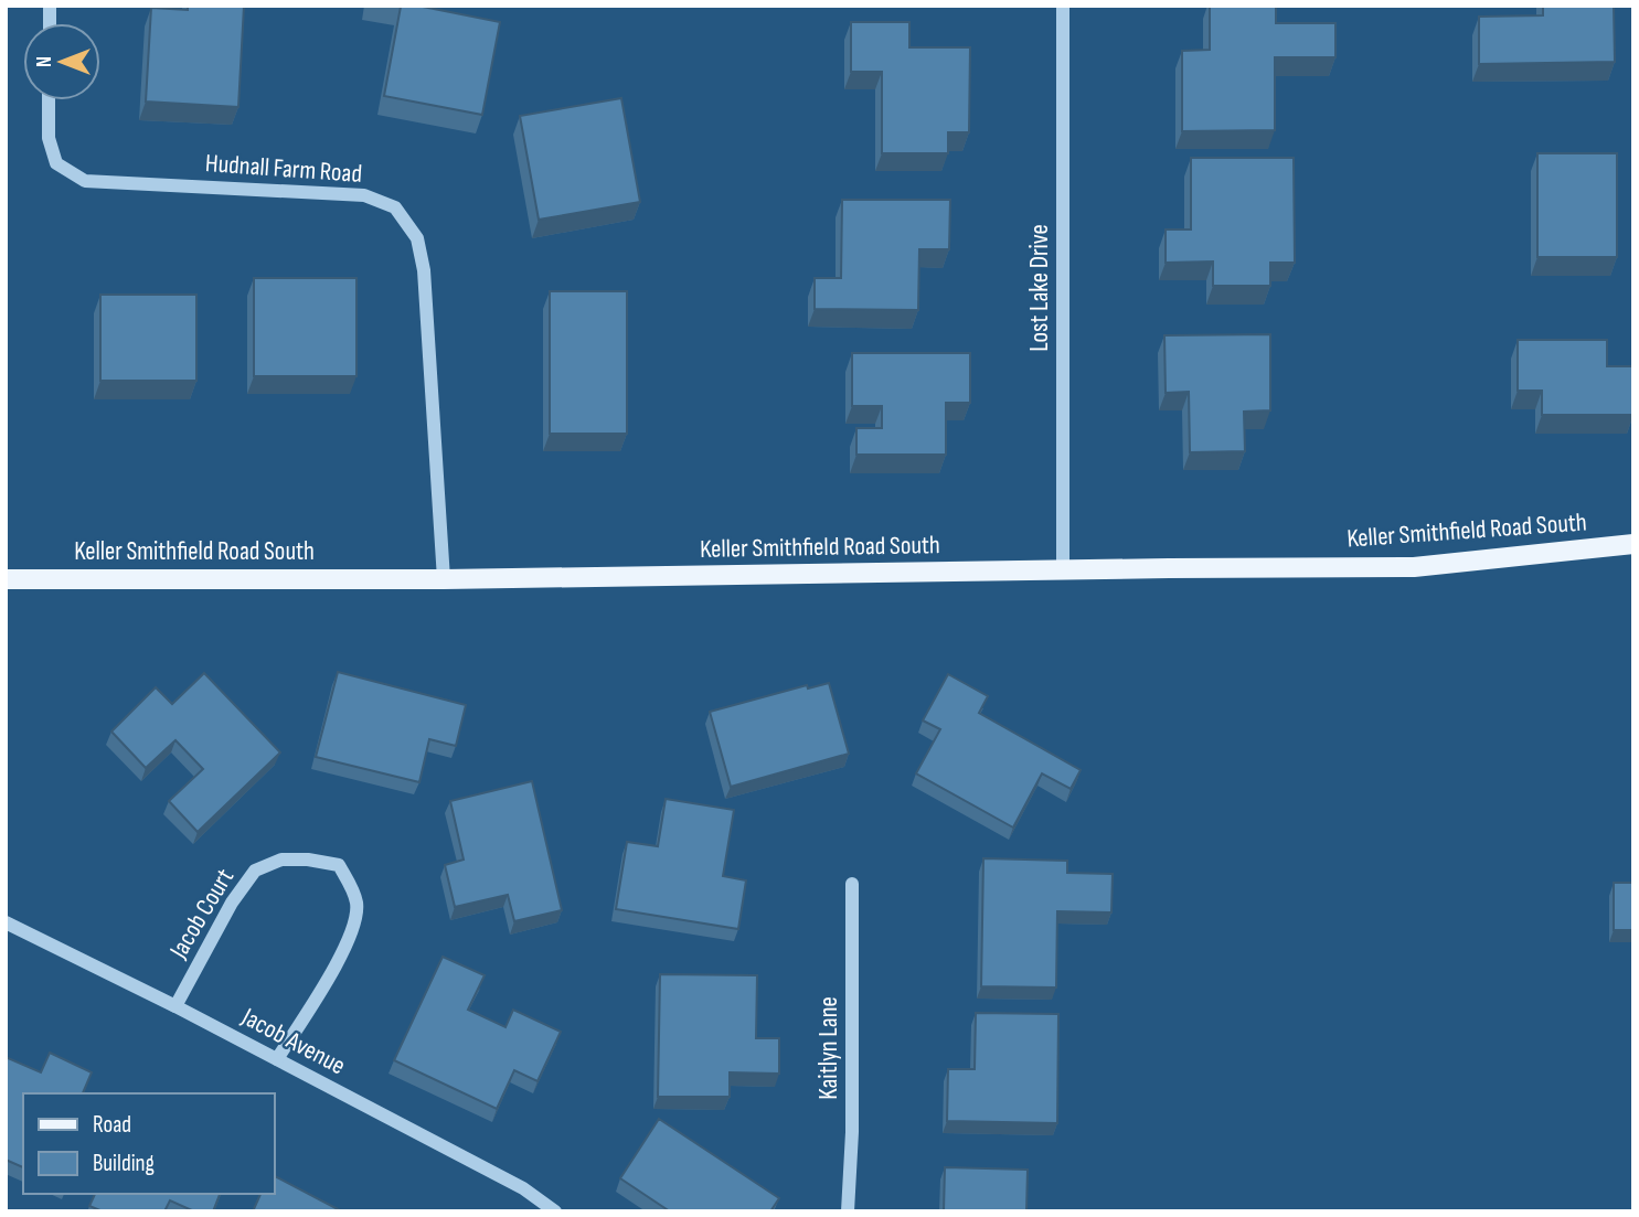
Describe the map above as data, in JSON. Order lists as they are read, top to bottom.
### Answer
{
  "streets": {
    "main road": ["Keller Smithfield Road South"],
    "street": [
      "Hudnall Farm Road",
      "Lost Lake Drive",
      "Jacob Court",
      "Jacob Avenue",
      "Kaitlyn Lane"
    ]
  },
  "crossings": [
    ["Hudnall Farm Road", "Keller Smithfield Road South"],
    ["Lost Lake Drive", "Keller Smithfield Road South"],
    ["Jacob Court", "Jacob Avenue"]
  ],
  "legend": ["Road", "Building"],
  "north": "left"
}
